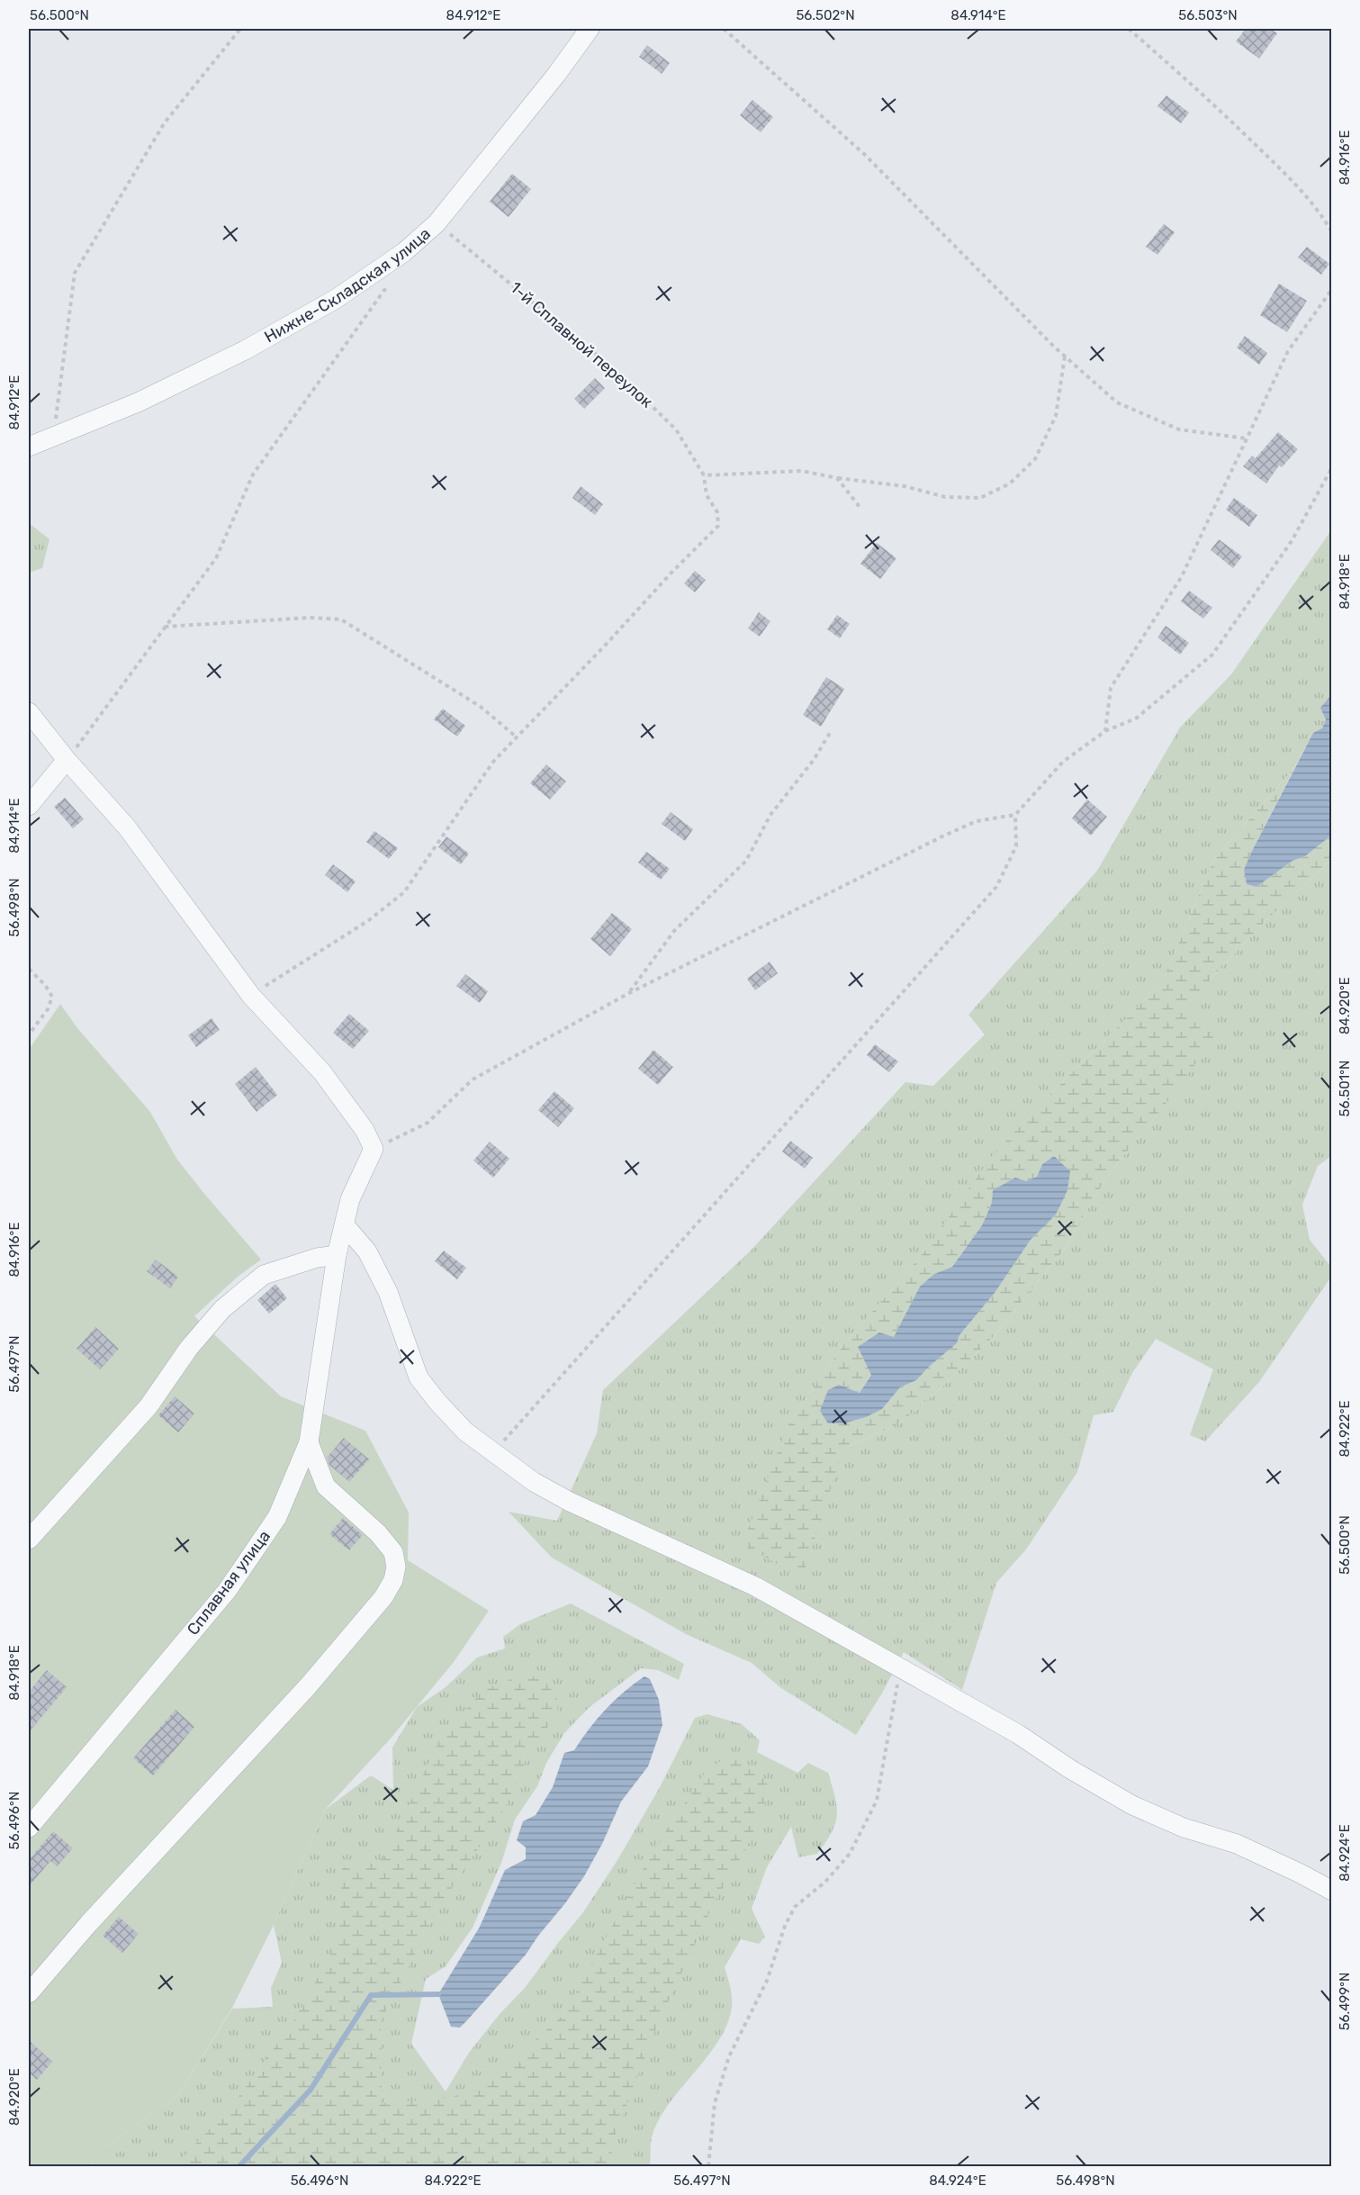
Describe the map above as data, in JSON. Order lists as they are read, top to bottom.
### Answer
{
  "streets": {
    "street": ["Нижне-Складская улица", "Сплавная улица"],
    "path": ["1-й Сплавной переулок"]
  },
  "crossings": [
    ["Нижне-Складская улица", "1-й Сплавной переулок"]
  ],
  "coordinates": [
    "56.500°N",
    "84.912°E",
    "56.502°N",
    "84.914°E",
    "56.503°N",
    "84.916°E",
    "84.918°E",
    "56.498°N",
    "84.920°E",
    "56.501°N",
    "56.497°N",
    "84.922°E",
    "56.496°N",
    "84.924°E",
    "56.499°N"
  ]
}
